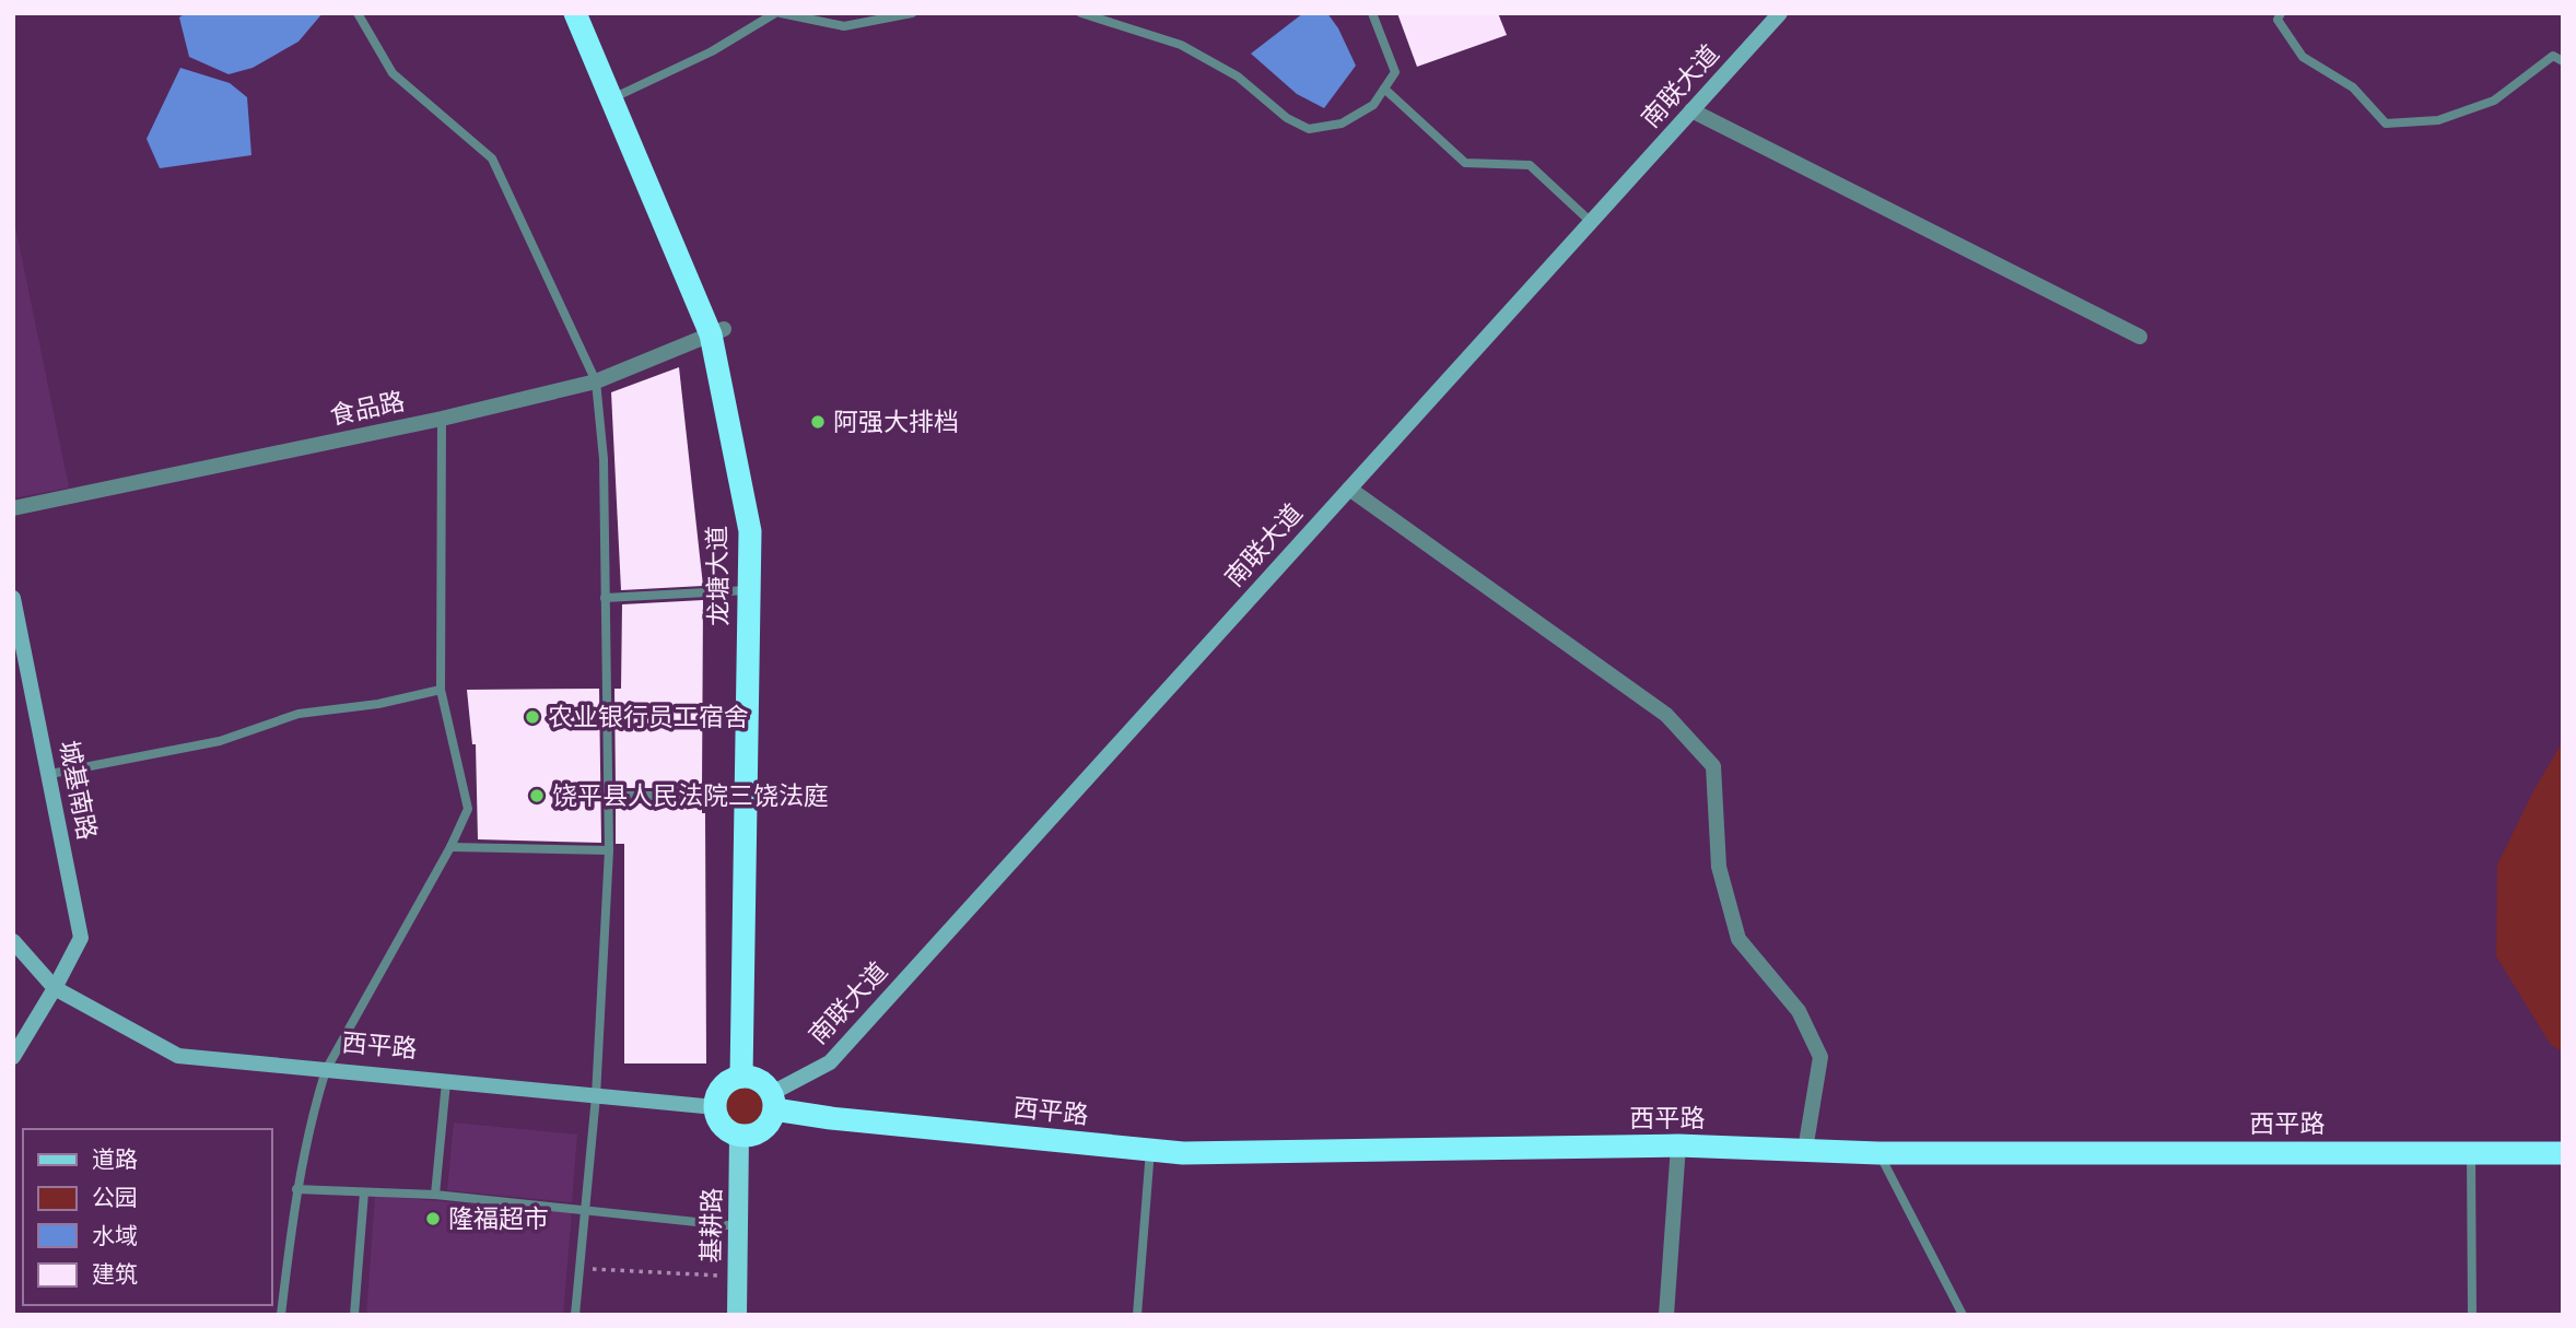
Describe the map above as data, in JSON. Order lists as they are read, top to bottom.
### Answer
{
  "streets": {
    "highway": ["龙塘大道", "西平路"],
    "main road": ["基耕路"],
    "street": ["南联大道", "食品路", "城基南路"]
  },
  "crossings": [
    ["南联大道", "龙塘大道"],
    ["南联大道", "西平路"],
    ["南联大道", "基耕路"],
    ["食品路", "龙塘大道"],
    ["龙塘大道", "西平路"],
    ["龙塘大道", "基耕路"],
    ["城基南路", "西平路"],
    ["西平路", "基耕路"]
  ],
  "places": [
    "阿强大排档",
    "农业银行员工宿舍",
    "饶平县人民法院三饶法庭",
    "隆福超市"
  ],
  "legend": [
    "道路",
    "公园",
    "水域",
    "建筑"
  ]
}
